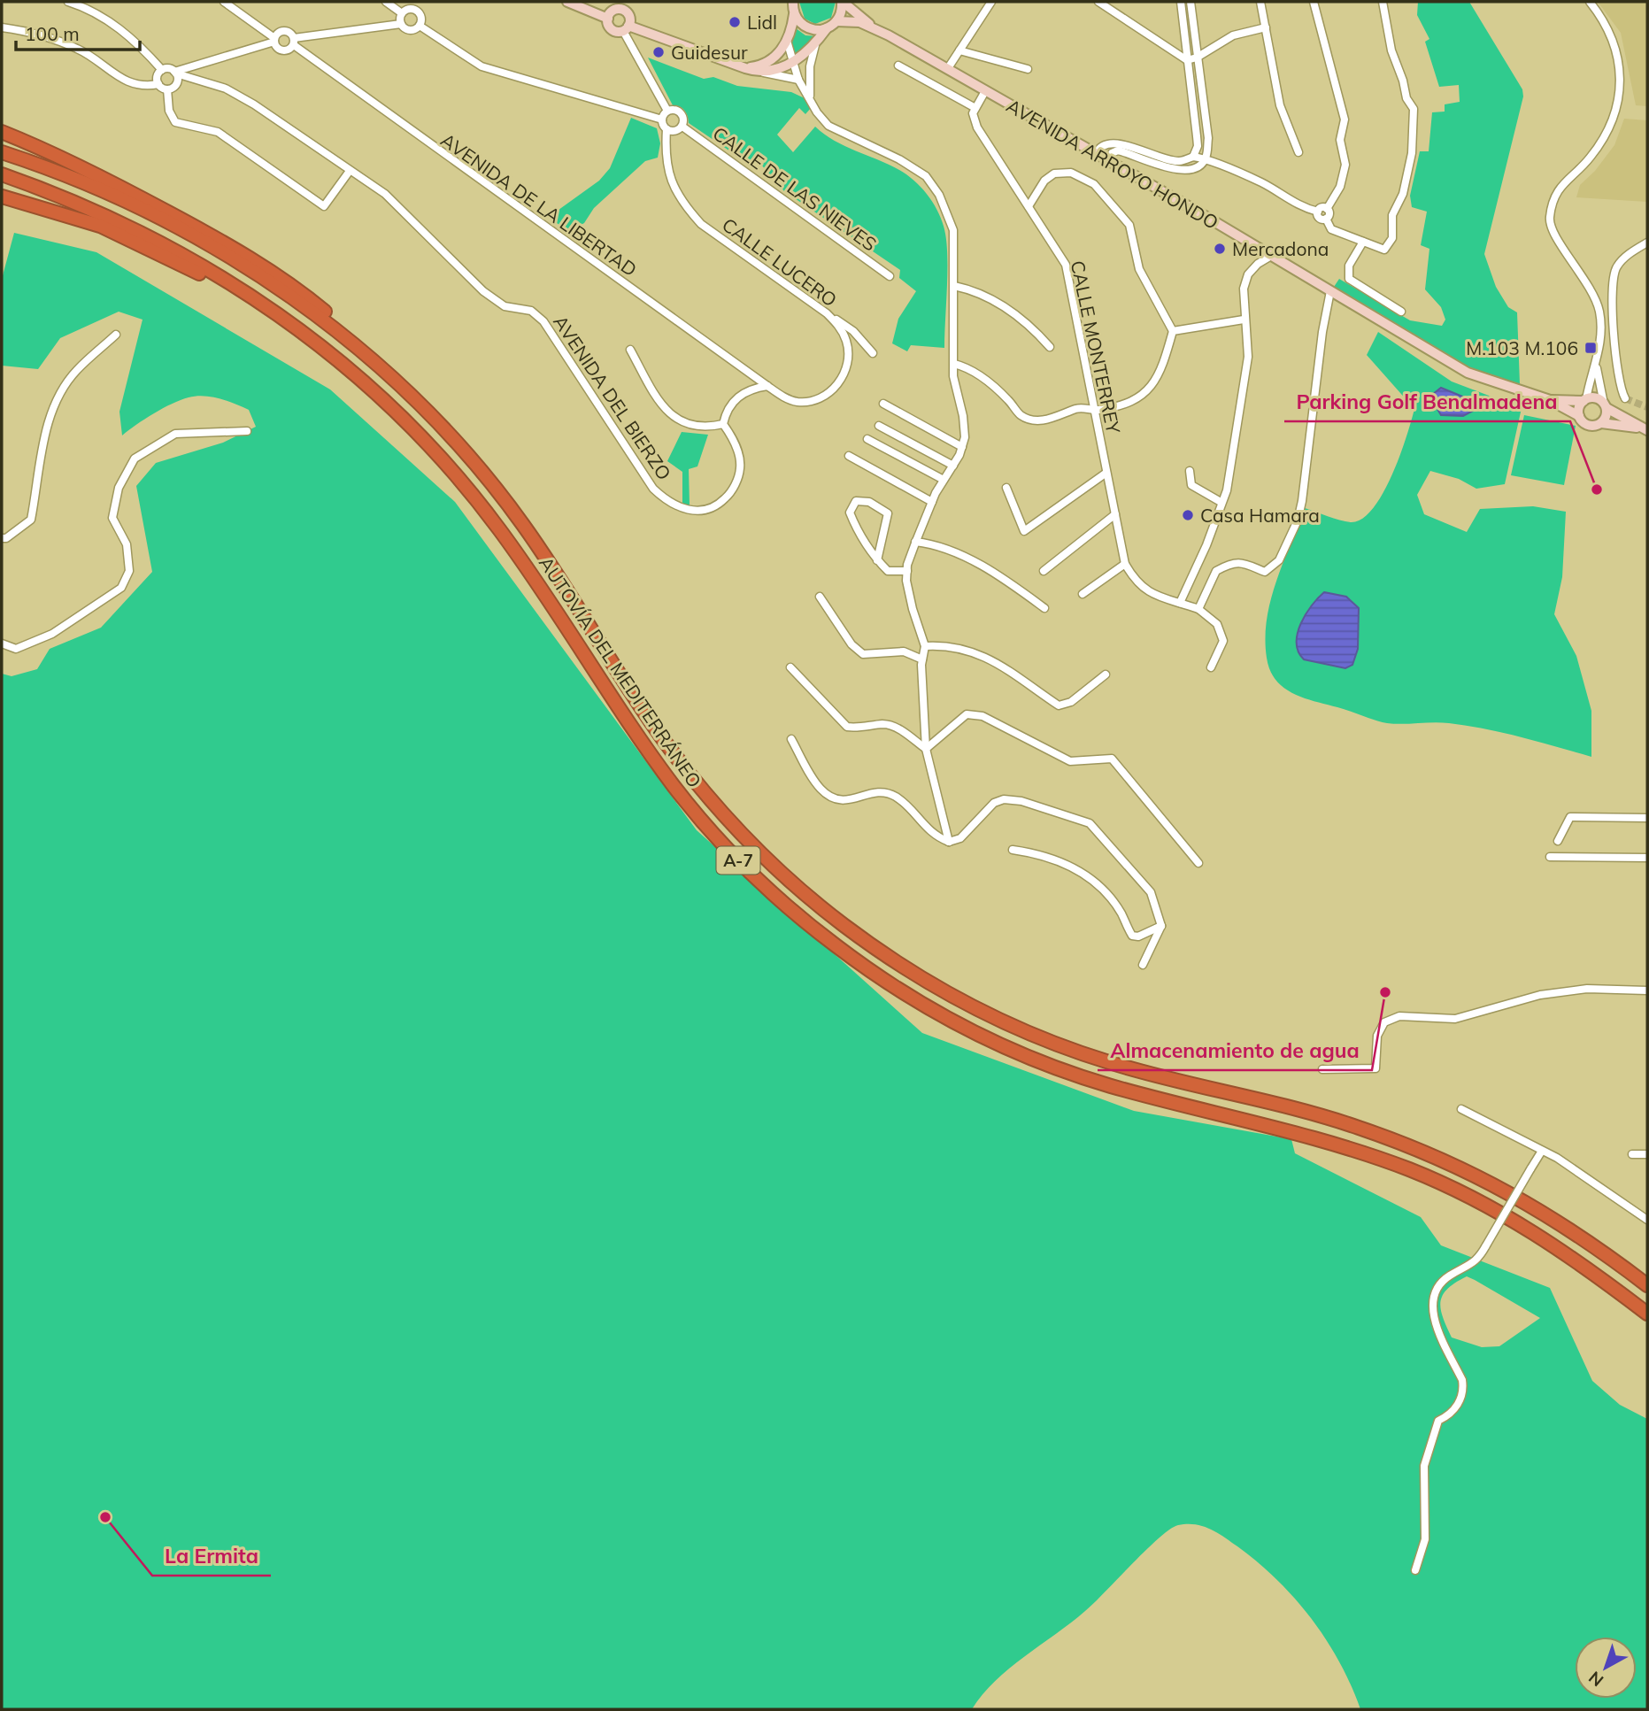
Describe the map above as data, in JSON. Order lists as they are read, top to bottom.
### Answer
{
  "streets": {
    "highway": ["AUTOVÍA DEL MEDITERRÁNEO", "A-7"],
    "main road": ["AVENIDA ARROYO HONDO"],
    "street": [
      "CALLE DE LAS NIEVES",
      "AVENIDA DE LA LIBERTAD",
      "CALLE LUCERO",
      "CALLE MONTERREY",
      "AVENIDA DEL BIERZO"
    ]
  },
  "crossings": [
    ["CALLE DE LAS NIEVES", "CALLE LUCERO"],
    ["AVENIDA DE LA LIBERTAD", "CALLE LUCERO"]
  ],
  "places": {
    "other": [
      "Lidl",
      "Guidesur",
      "Mercadona",
      "Parking Golf Benalmadena",
      "Casa Hamara",
      "Almacenamiento de agua",
      "La Ermita"
    ],
    "transit": ["M.103 M.106"]
  },
  "scale_bar": "100 m",
  "north": "bottom left"
}
